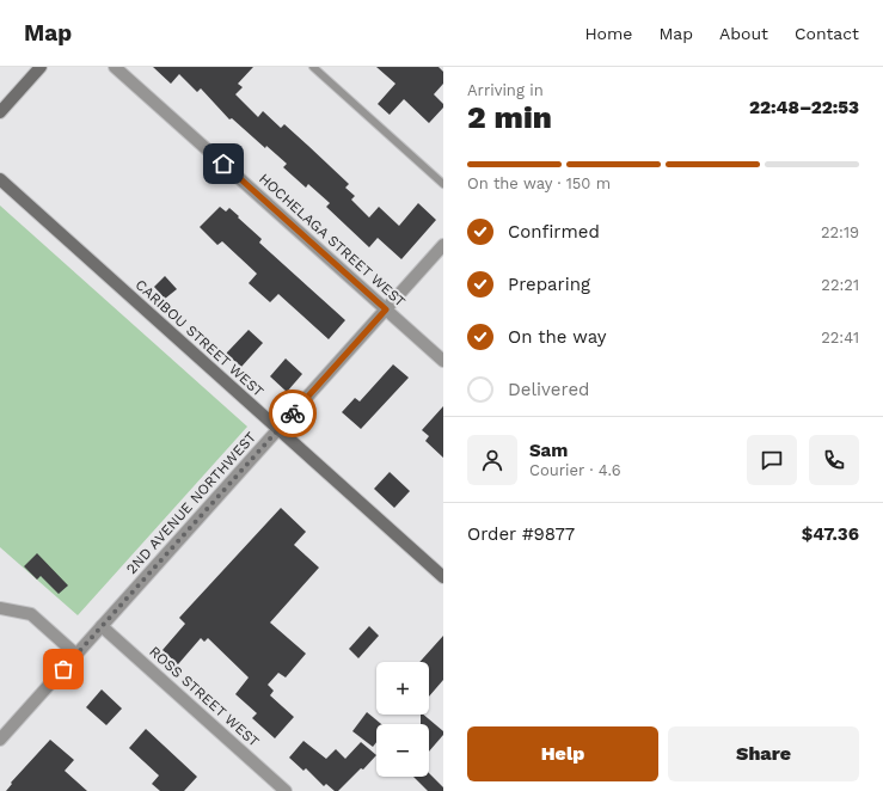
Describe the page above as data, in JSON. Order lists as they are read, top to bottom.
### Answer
{
  "streets": {
    "street": [
      "HOCHELAGA STREET WEST",
      "CARIBOU STREET WEST",
      "2ND AVENUE NORTHWEST",
      "ROSS STREET WEST"
    ]
  },
  "crossings": [
    ["HOCHELAGA STREET WEST", "2ND AVENUE NORTHWEST"],
    ["CARIBOU STREET WEST", "2ND AVENUE NORTHWEST"],
    ["2ND AVENUE NORTHWEST", "ROSS STREET WEST"]
  ],
  "page": {
    "header": "Map",
    "nav": [
      "Home",
      "Map",
      "About",
      "Contact"
    ],
    "heading": ["2 min", "Arriving in", "22:48–22:53"],
    "panel": [
      "Sam",
      "Courier · 4.6",
      "Order #9877",
      "$47.36"
    ],
    "bar": "On the way · 150 m",
    "list": [
      ["Confirmed", "22:19"],
      ["Preparing", "22:21"],
      ["On the way", "22:41"],
      "Delivered"
    ],
    "map_buttons": ["+", "−"],
    "buttons": ["Help", "Share"]
  }
}
